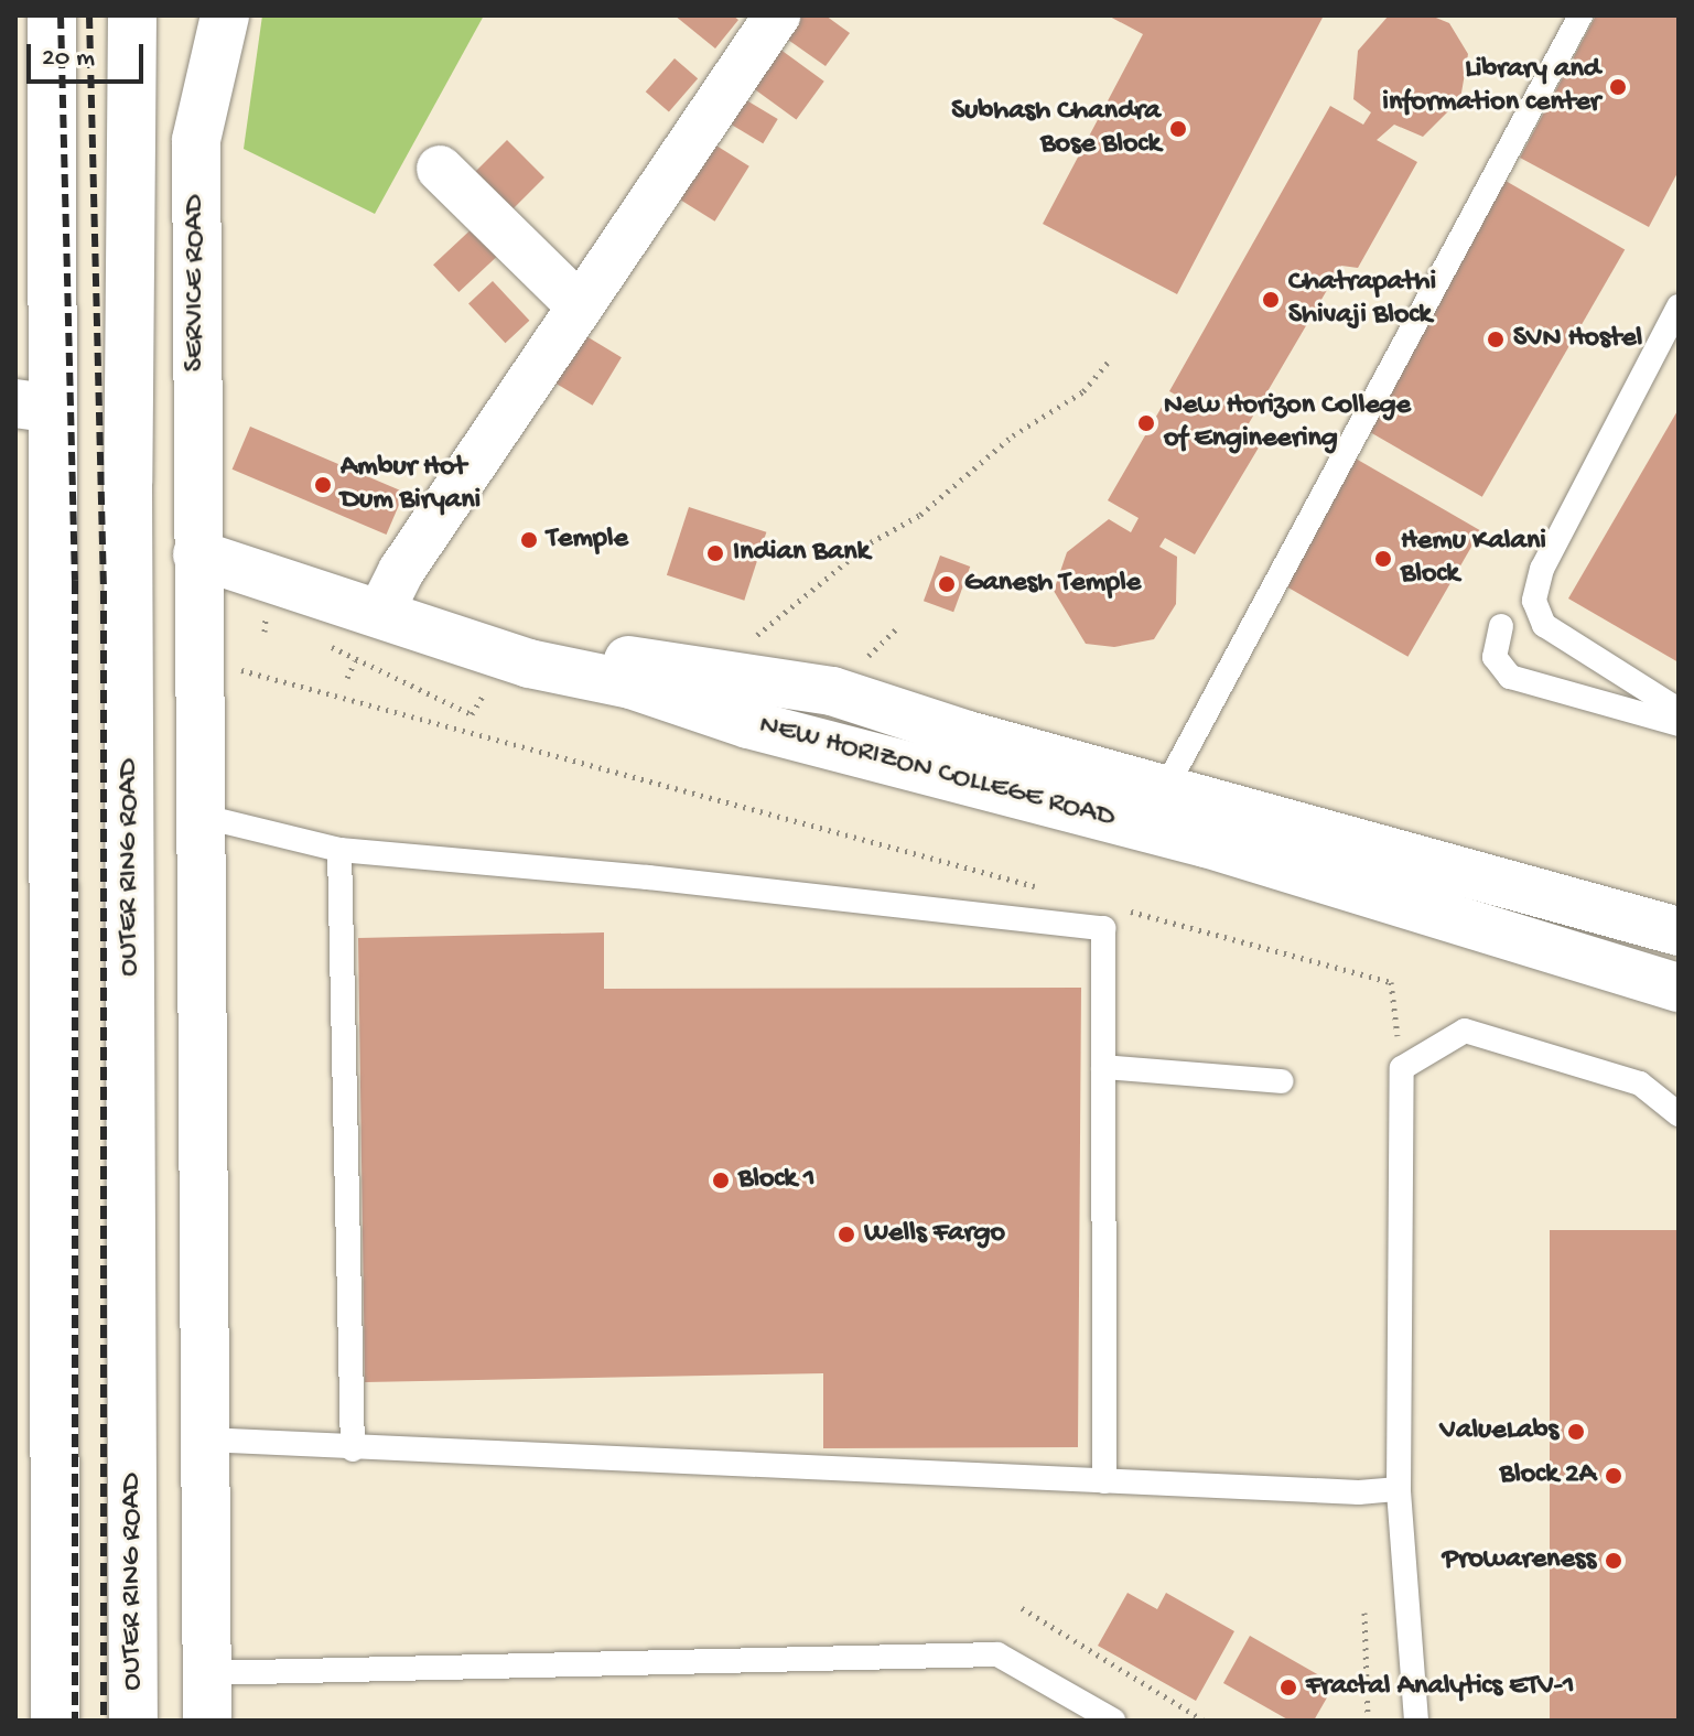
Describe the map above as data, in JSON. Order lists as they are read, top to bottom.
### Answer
{
  "streets": {
    "main road": ["SERVICE ROAD", "NEW HORIZON COLLEGE ROAD", "OUTER RING ROAD"]
  },
  "crossings": [
    ["SERVICE ROAD", "NEW HORIZON COLLEGE ROAD"]
  ],
  "places": [
    "Library and information center",
    "Subhash Chandra Bose Block",
    "Chatrapathi Shivaji Block",
    "SVN Hostel",
    "New Horizon College of Engineering",
    "Ambur Hot Dum Biryani",
    "Temple",
    "Indian Bank",
    "Hemu Kalani Block",
    "Ganesh Temple",
    "Block 1",
    "Wells Fargo",
    "ValueLabs",
    "Block 2A",
    "Prowareness",
    "Fractal Analytics ETV-1"
  ],
  "scale_bar": "20 m"
}
